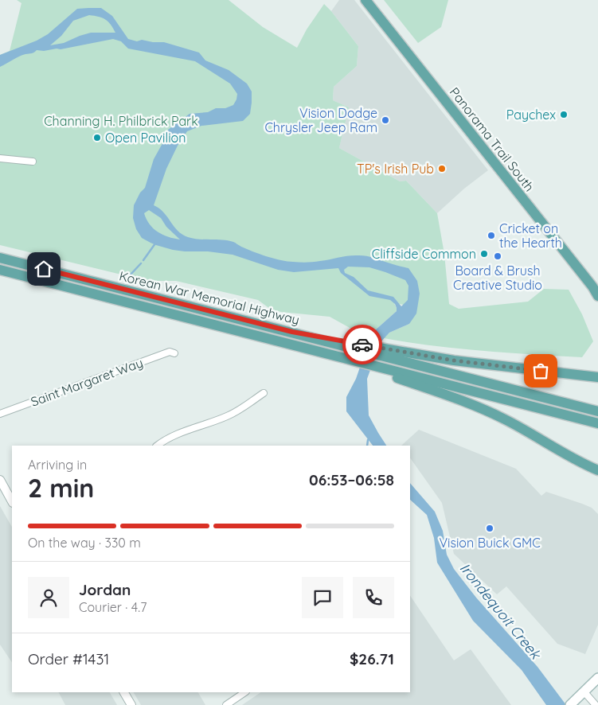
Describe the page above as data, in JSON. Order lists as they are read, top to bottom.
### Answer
{
  "streets": {
    "main road": ["Panorama Trail South", "Korean War Memorial Highway"],
    "street": ["Saint Margaret Way"]
  },
  "water": ["Irondequoit Creek"],
  "parks": ["Channing H. Philbrick Park"],
  "places": [
    "Paychex",
    "Vision Dodge Chrysler Jeep Ram",
    "Open Pavilion",
    "TP's Irish Pub",
    "Cricket on the Hearth",
    "Cliffside Common",
    "Board & Brush Creative Studio",
    "Vision Buick GMC"
  ],
  "page": {
    "heading": ["2 min", "Arriving in", "06:53–06:58"],
    "panel": [
      "Jordan",
      "Courier · 4.7",
      "Order #1431",
      "$26.71"
    ],
    "bar": "On the way · 330 m"
  }
}
